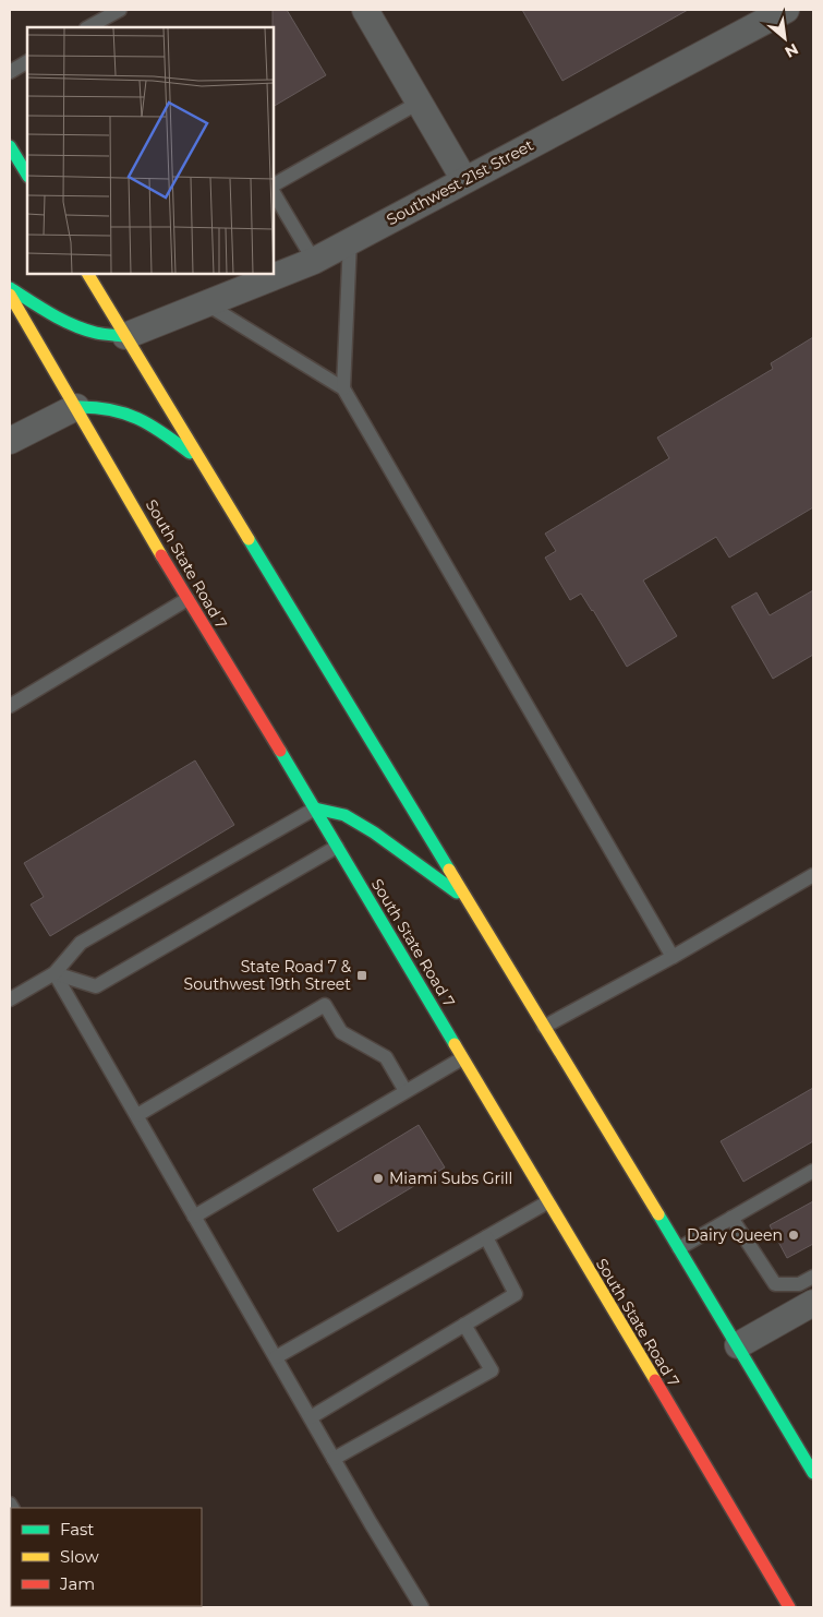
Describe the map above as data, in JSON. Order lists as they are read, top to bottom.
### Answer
{
  "streets": {
    "main road": ["South State Road 7"],
    "street": ["Southwest 21st Street"]
  },
  "places": {
    "transit": ["State Road 7 & Southwest 19th Street"],
    "other": ["Miami Subs Grill", "Dairy Queen"]
  },
  "legend": ["Fast", "Slow", "Jam"],
  "north": "bottom right"
}
